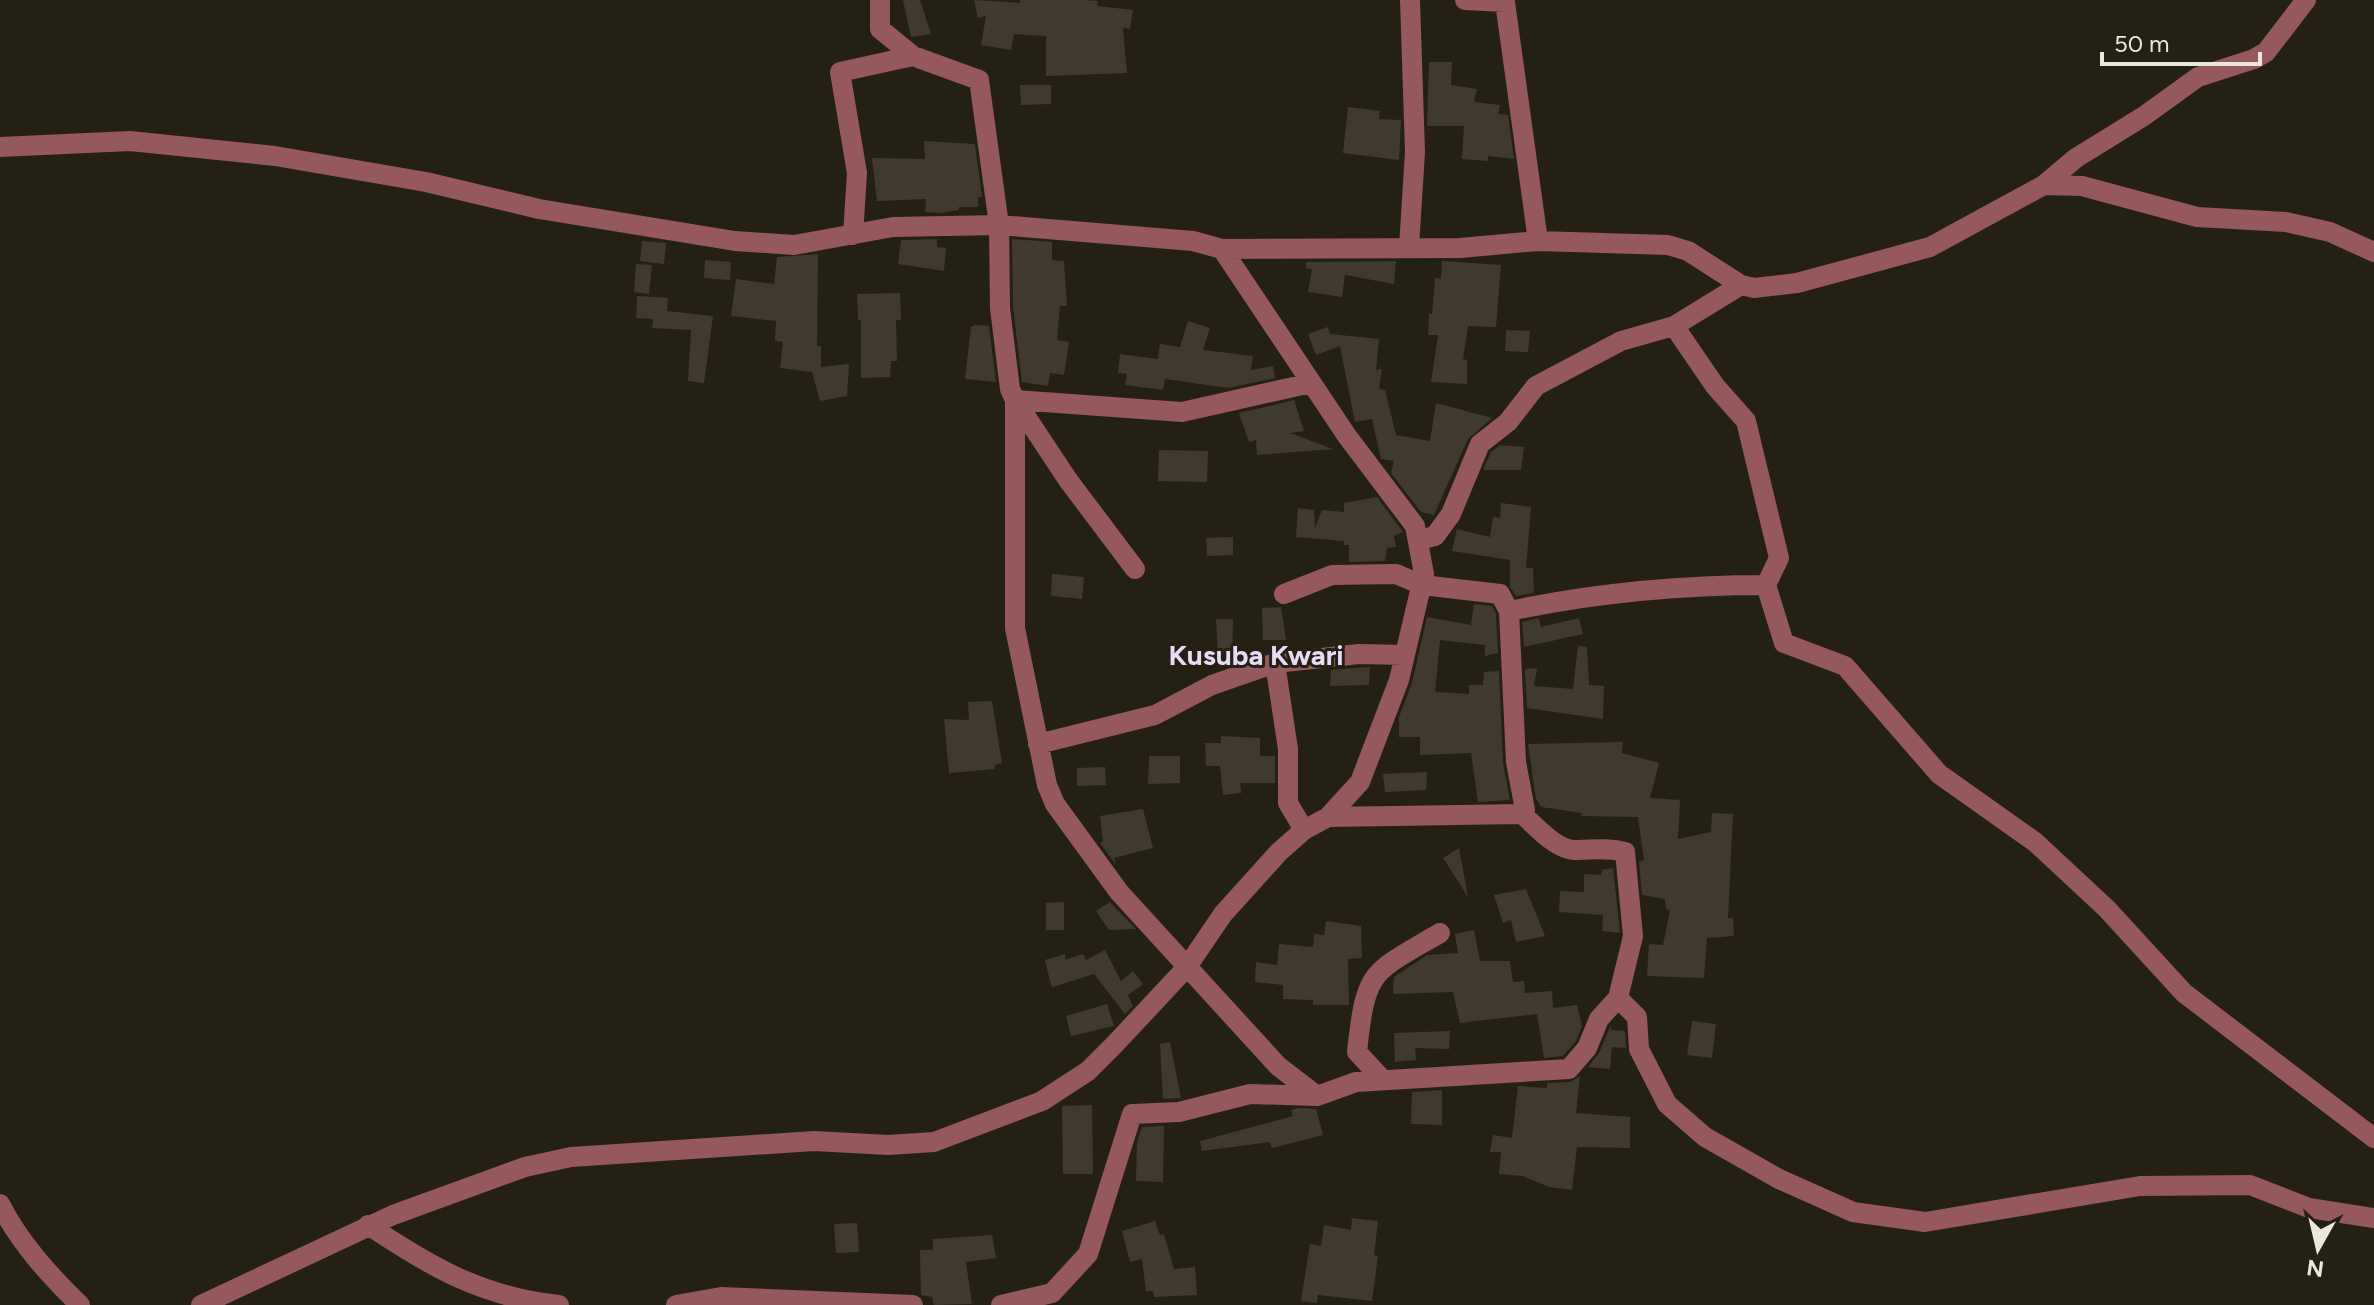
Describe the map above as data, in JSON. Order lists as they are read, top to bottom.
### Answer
{
  "districts": ["Kusuba Kwari"],
  "scale_bar": "50 m",
  "north": "bottom"
}
